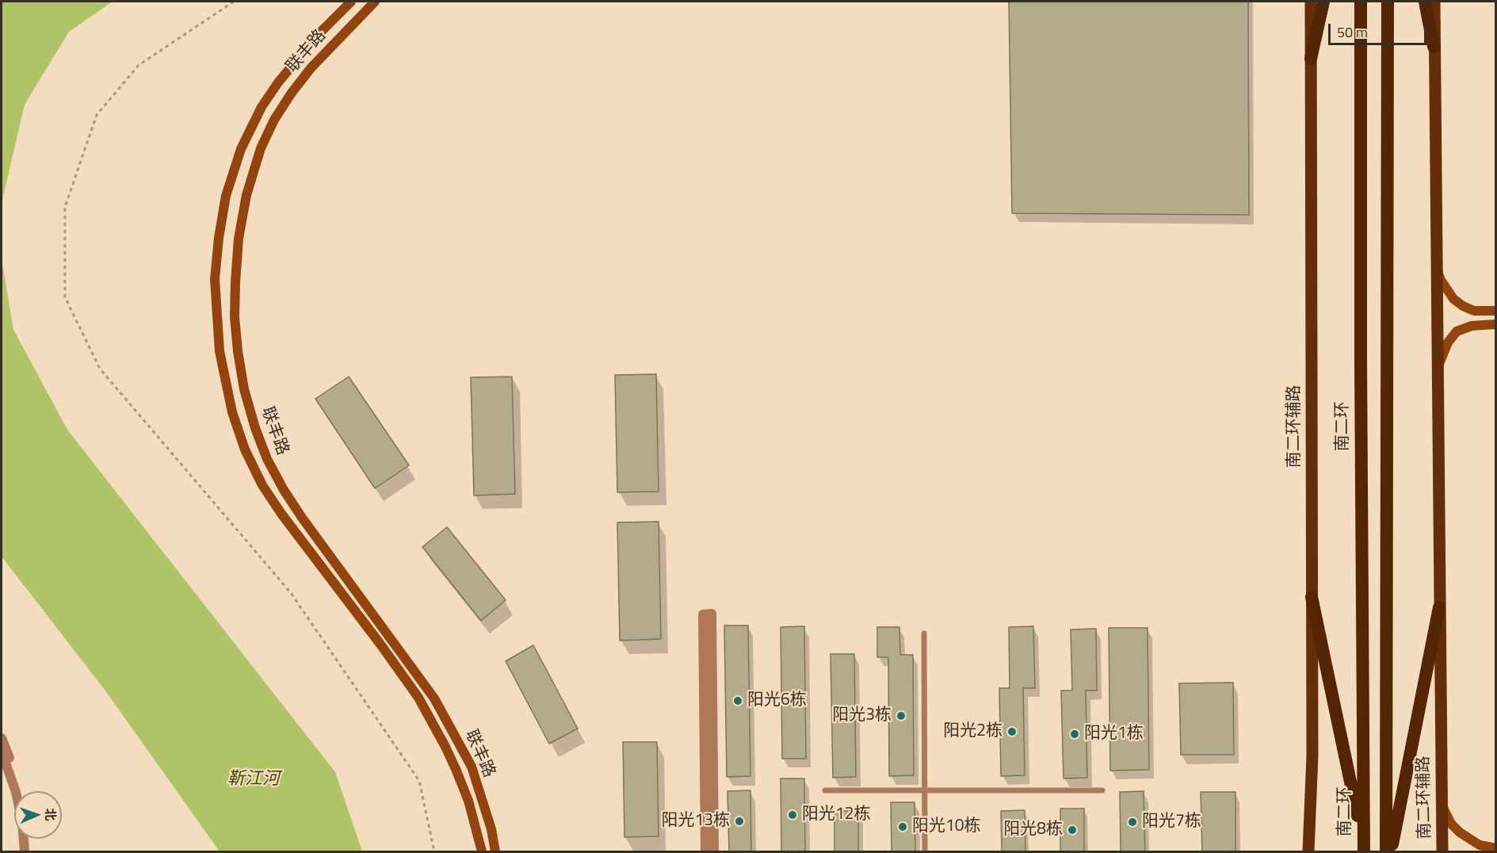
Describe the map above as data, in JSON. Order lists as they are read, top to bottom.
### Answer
{
  "streets": {
    "highway": ["南二环"],
    "main road": ["联丰路", "南二环辅路"]
  },
  "water": ["靳江河"],
  "places": [
    "阳光6栋",
    "阳光3栋",
    "阳光2栋",
    "阳光1栋",
    "阳光12栋",
    "阳光13栋",
    "阳光7栋",
    "阳光10栋",
    "阳光8栋"
  ],
  "scale_bar": "50 m",
  "north": "right"
}
